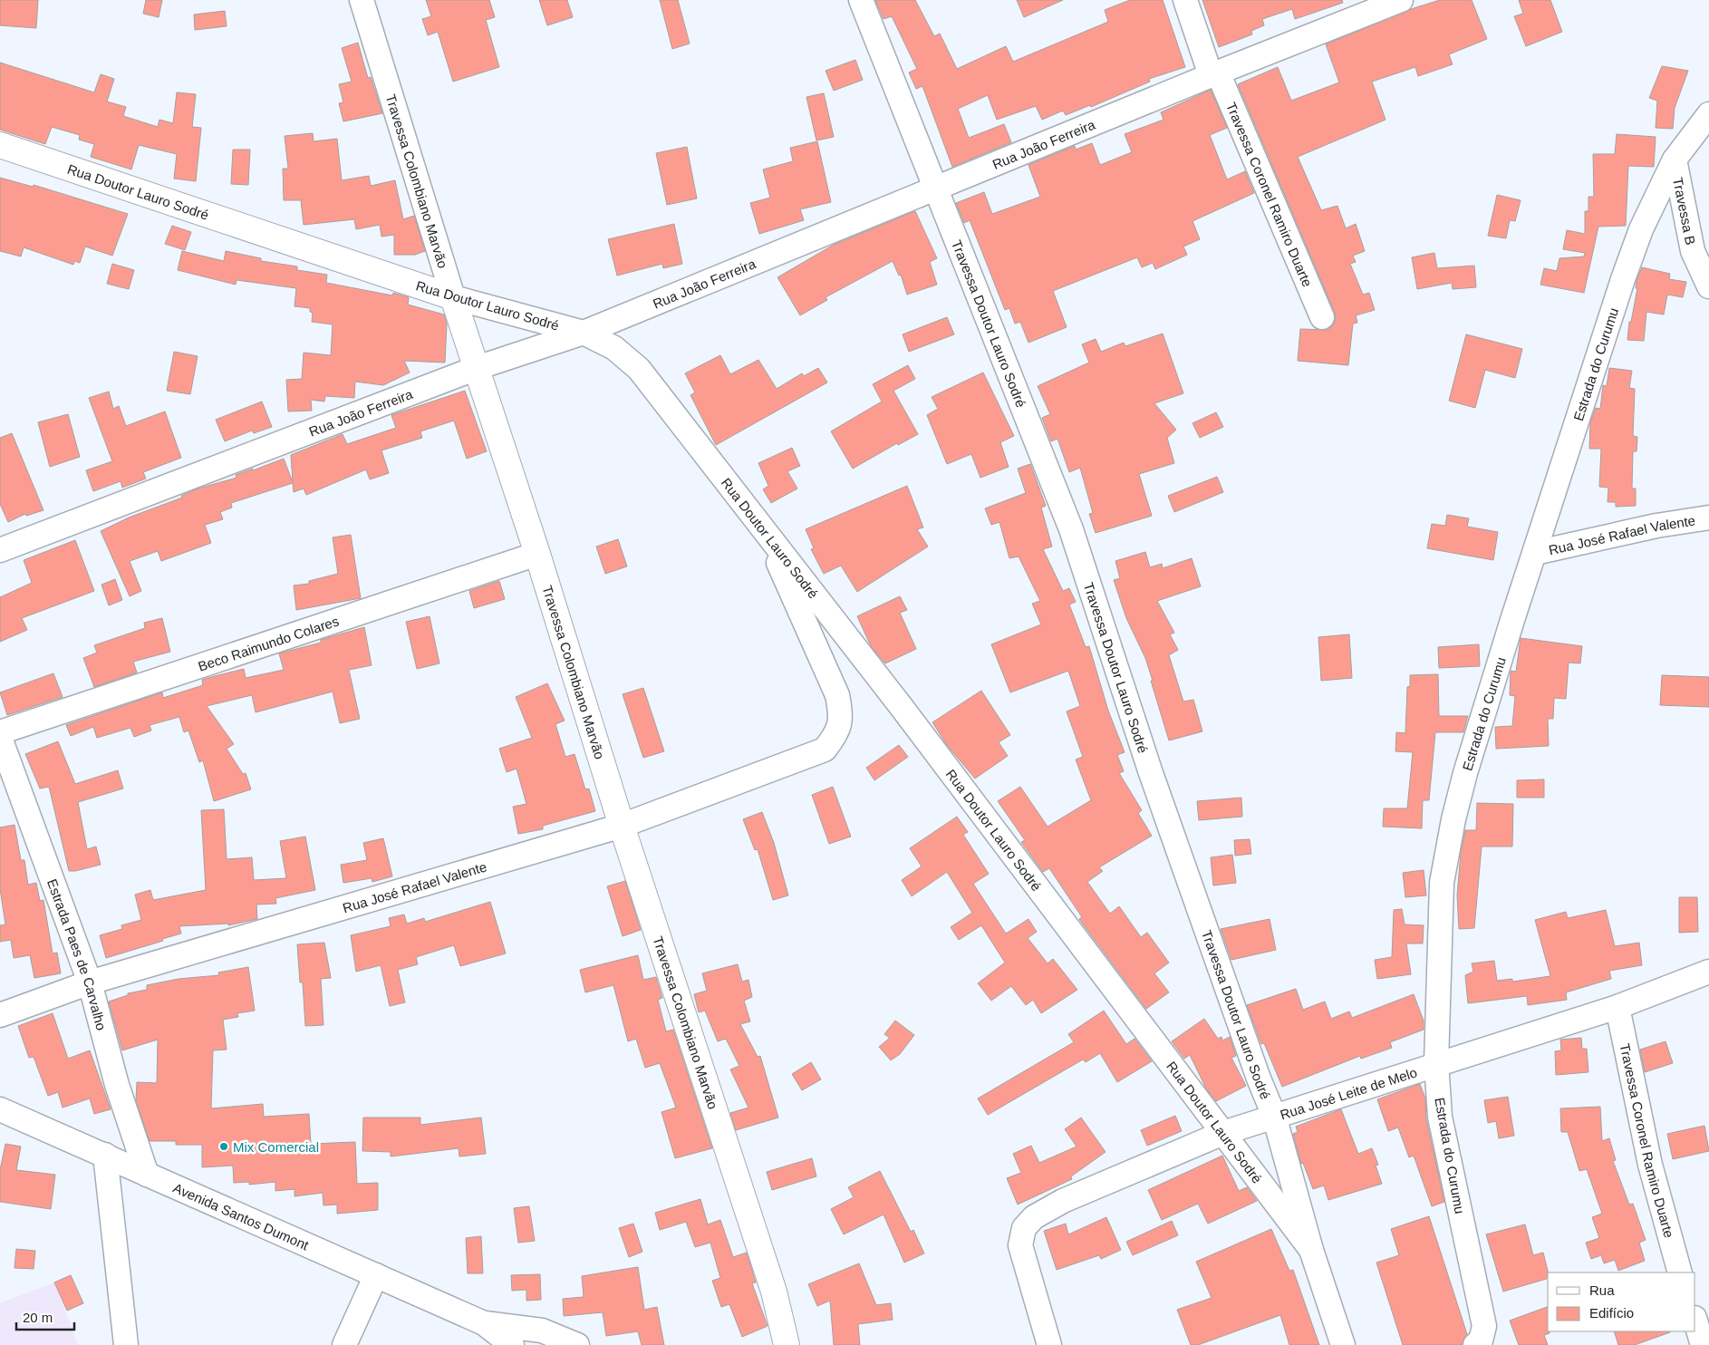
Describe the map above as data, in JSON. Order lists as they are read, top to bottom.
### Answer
{
  "streets": {
    "main road": ["Travessa Colombiano Marvão", "Rua Doutor Lauro Sodré"],
    "street": [
      "Rua João Ferreira",
      "Travessa Coronel Ramiro Duarte",
      "Travessa B",
      "Travessa Doutor Lauro Sodré",
      "Estrada do Curumu",
      "Rua José Rafael Valente",
      "Beco Raimundo Colares",
      "Estrada Paes de Carvalho",
      "Rua José Leite de Melo",
      "Avenida Santos Dumont"
    ]
  },
  "crossings": [
    ["Rua João Ferreira", "Travessa Colombiano Marvão"],
    ["Rua João Ferreira", "Rua Doutor Lauro Sodré"],
    ["Rua João Ferreira", "Travessa Coronel Ramiro Duarte"],
    ["Rua João Ferreira", "Travessa Doutor Lauro Sodré"],
    ["Travessa Colombiano Marvão", "Rua Doutor Lauro Sodré"],
    ["Travessa Colombiano Marvão", "Rua José Rafael Valente"],
    ["Travessa Colombiano Marvão", "Beco Raimundo Colares"],
    ["Rua Doutor Lauro Sodré", "Travessa Doutor Lauro Sodré"],
    ["Rua Doutor Lauro Sodré", "Rua José Rafael Valente"],
    ["Rua Doutor Lauro Sodré", "Rua José Leite de Melo"],
    ["Travessa Coronel Ramiro Duarte", "Rua José Leite de Melo"],
    ["Travessa B", "Estrada do Curumu"],
    ["Travessa Doutor Lauro Sodré", "Rua José Leite de Melo"],
    ["Estrada do Curumu", "Rua José Rafael Valente"],
    ["Estrada do Curumu", "Rua José Leite de Melo"],
    ["Rua José Rafael Valente", "Estrada Paes de Carvalho"],
    ["Estrada Paes de Carvalho", "Avenida Santos Dumont"]
  ],
  "places": ["Mix Comercial"],
  "legend": ["Rua", "Edifício"],
  "scale_bar": "20 m"
}
